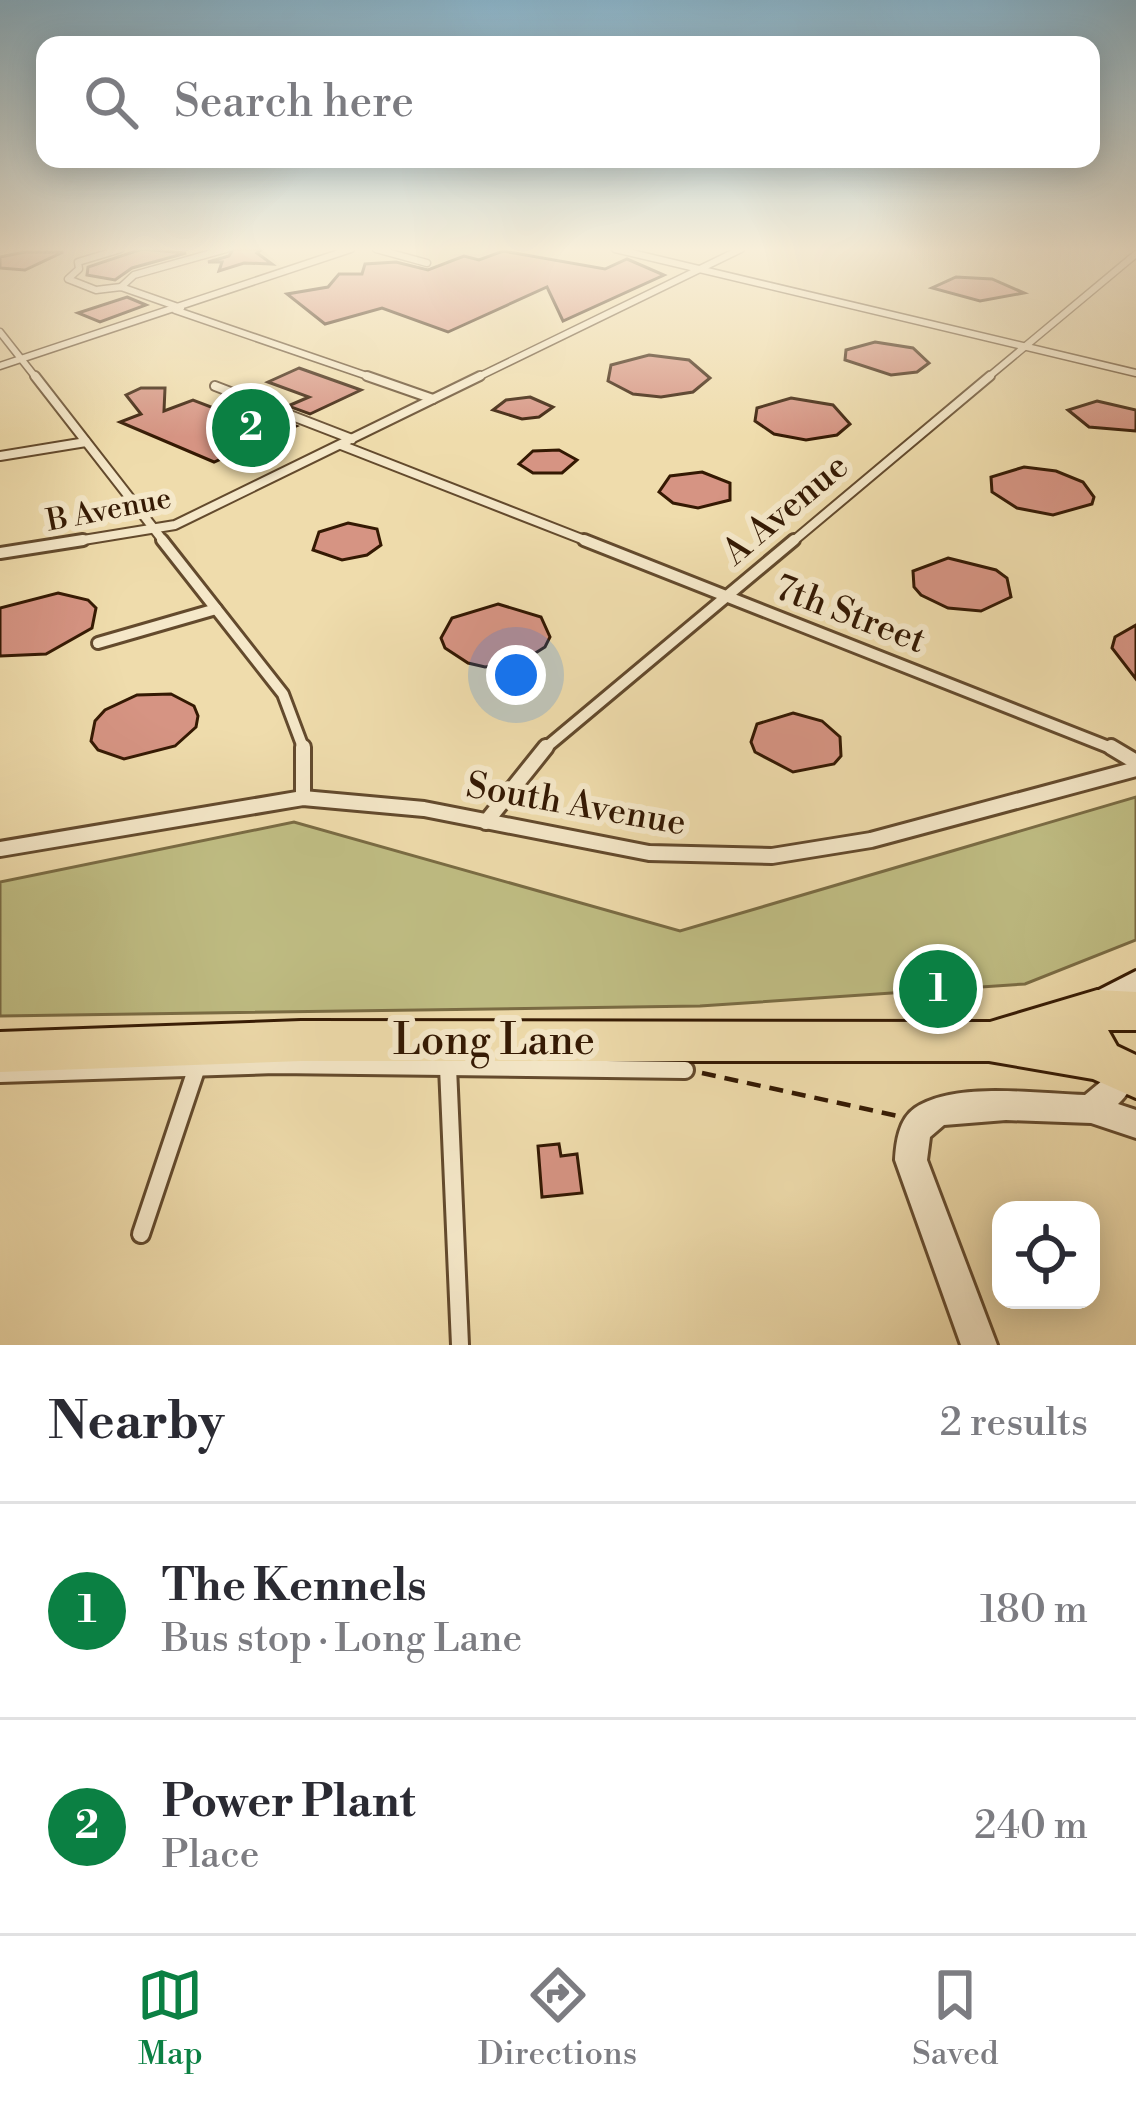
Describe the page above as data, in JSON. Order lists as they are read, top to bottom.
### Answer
{
  "streets": {
    "main road": ["Long Lane"],
    "lane": [
      "B Avenue",
      "A Avenue",
      "7th Street",
      "South Avenue"
    ]
  },
  "crossings": [
    ["B Avenue", "7th Street"],
    ["A Avenue", "7th Street"],
    ["A Avenue", "South Avenue"],
    ["7th Street", "South Avenue"]
  ],
  "page": {
    "search": "Search here",
    "pins": ["2", "1"],
    "heading": ["Nearby", "2 results"],
    "list": [
      {
        "mark": "1",
        "name": "The Kennels",
        "note": "Bus stop · Long Lane",
        "value": "180 m"
      },
      {
        "mark": "2",
        "name": "Power Plant",
        "note": "Place",
        "value": "240 m"
      }
    ],
    "nav": ["Map", "Directions", "Saved"]
  }
}
